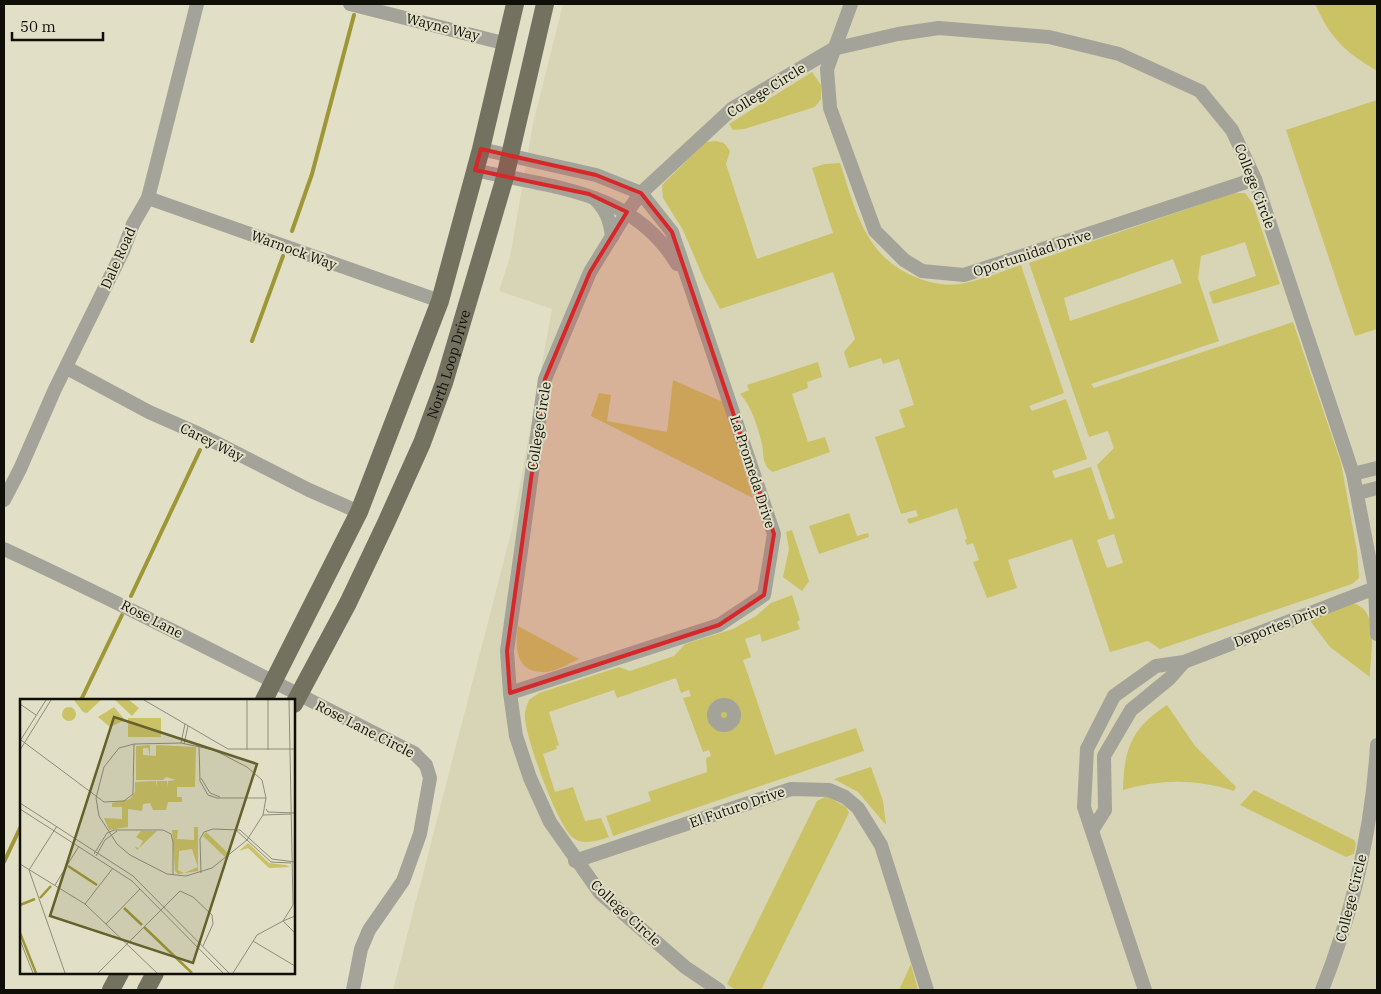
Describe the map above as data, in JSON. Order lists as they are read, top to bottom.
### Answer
{
  "streets": {
    "main road": ["North Loop Drive"],
    "street": [
      "Wayne Way",
      "College Circle",
      "Warnock Way",
      "Oportunidad Drive",
      "Dale Road",
      "Carey Way",
      "La Promeda Drive",
      "Rose Lane",
      "Deportes Drive",
      "Rose Lane Circle",
      "El Futuro Drive"
    ]
  },
  "crossings": [
    ["Wayne Way", "North Loop Drive"],
    ["College Circle", "Oportunidad Drive"],
    ["College Circle", "La Promeda Drive"],
    ["College Circle", "Deportes Drive"],
    ["College Circle", "El Futuro Drive"],
    ["Warnock Way", "Dale Road"],
    ["Warnock Way", "North Loop Drive"],
    ["Dale Road", "Carey Way"],
    ["North Loop Drive", "Carey Way"],
    ["North Loop Drive", "Rose Lane"],
    ["North Loop Drive", "Rose Lane Circle"]
  ],
  "scale_bar": "50 m"
}
